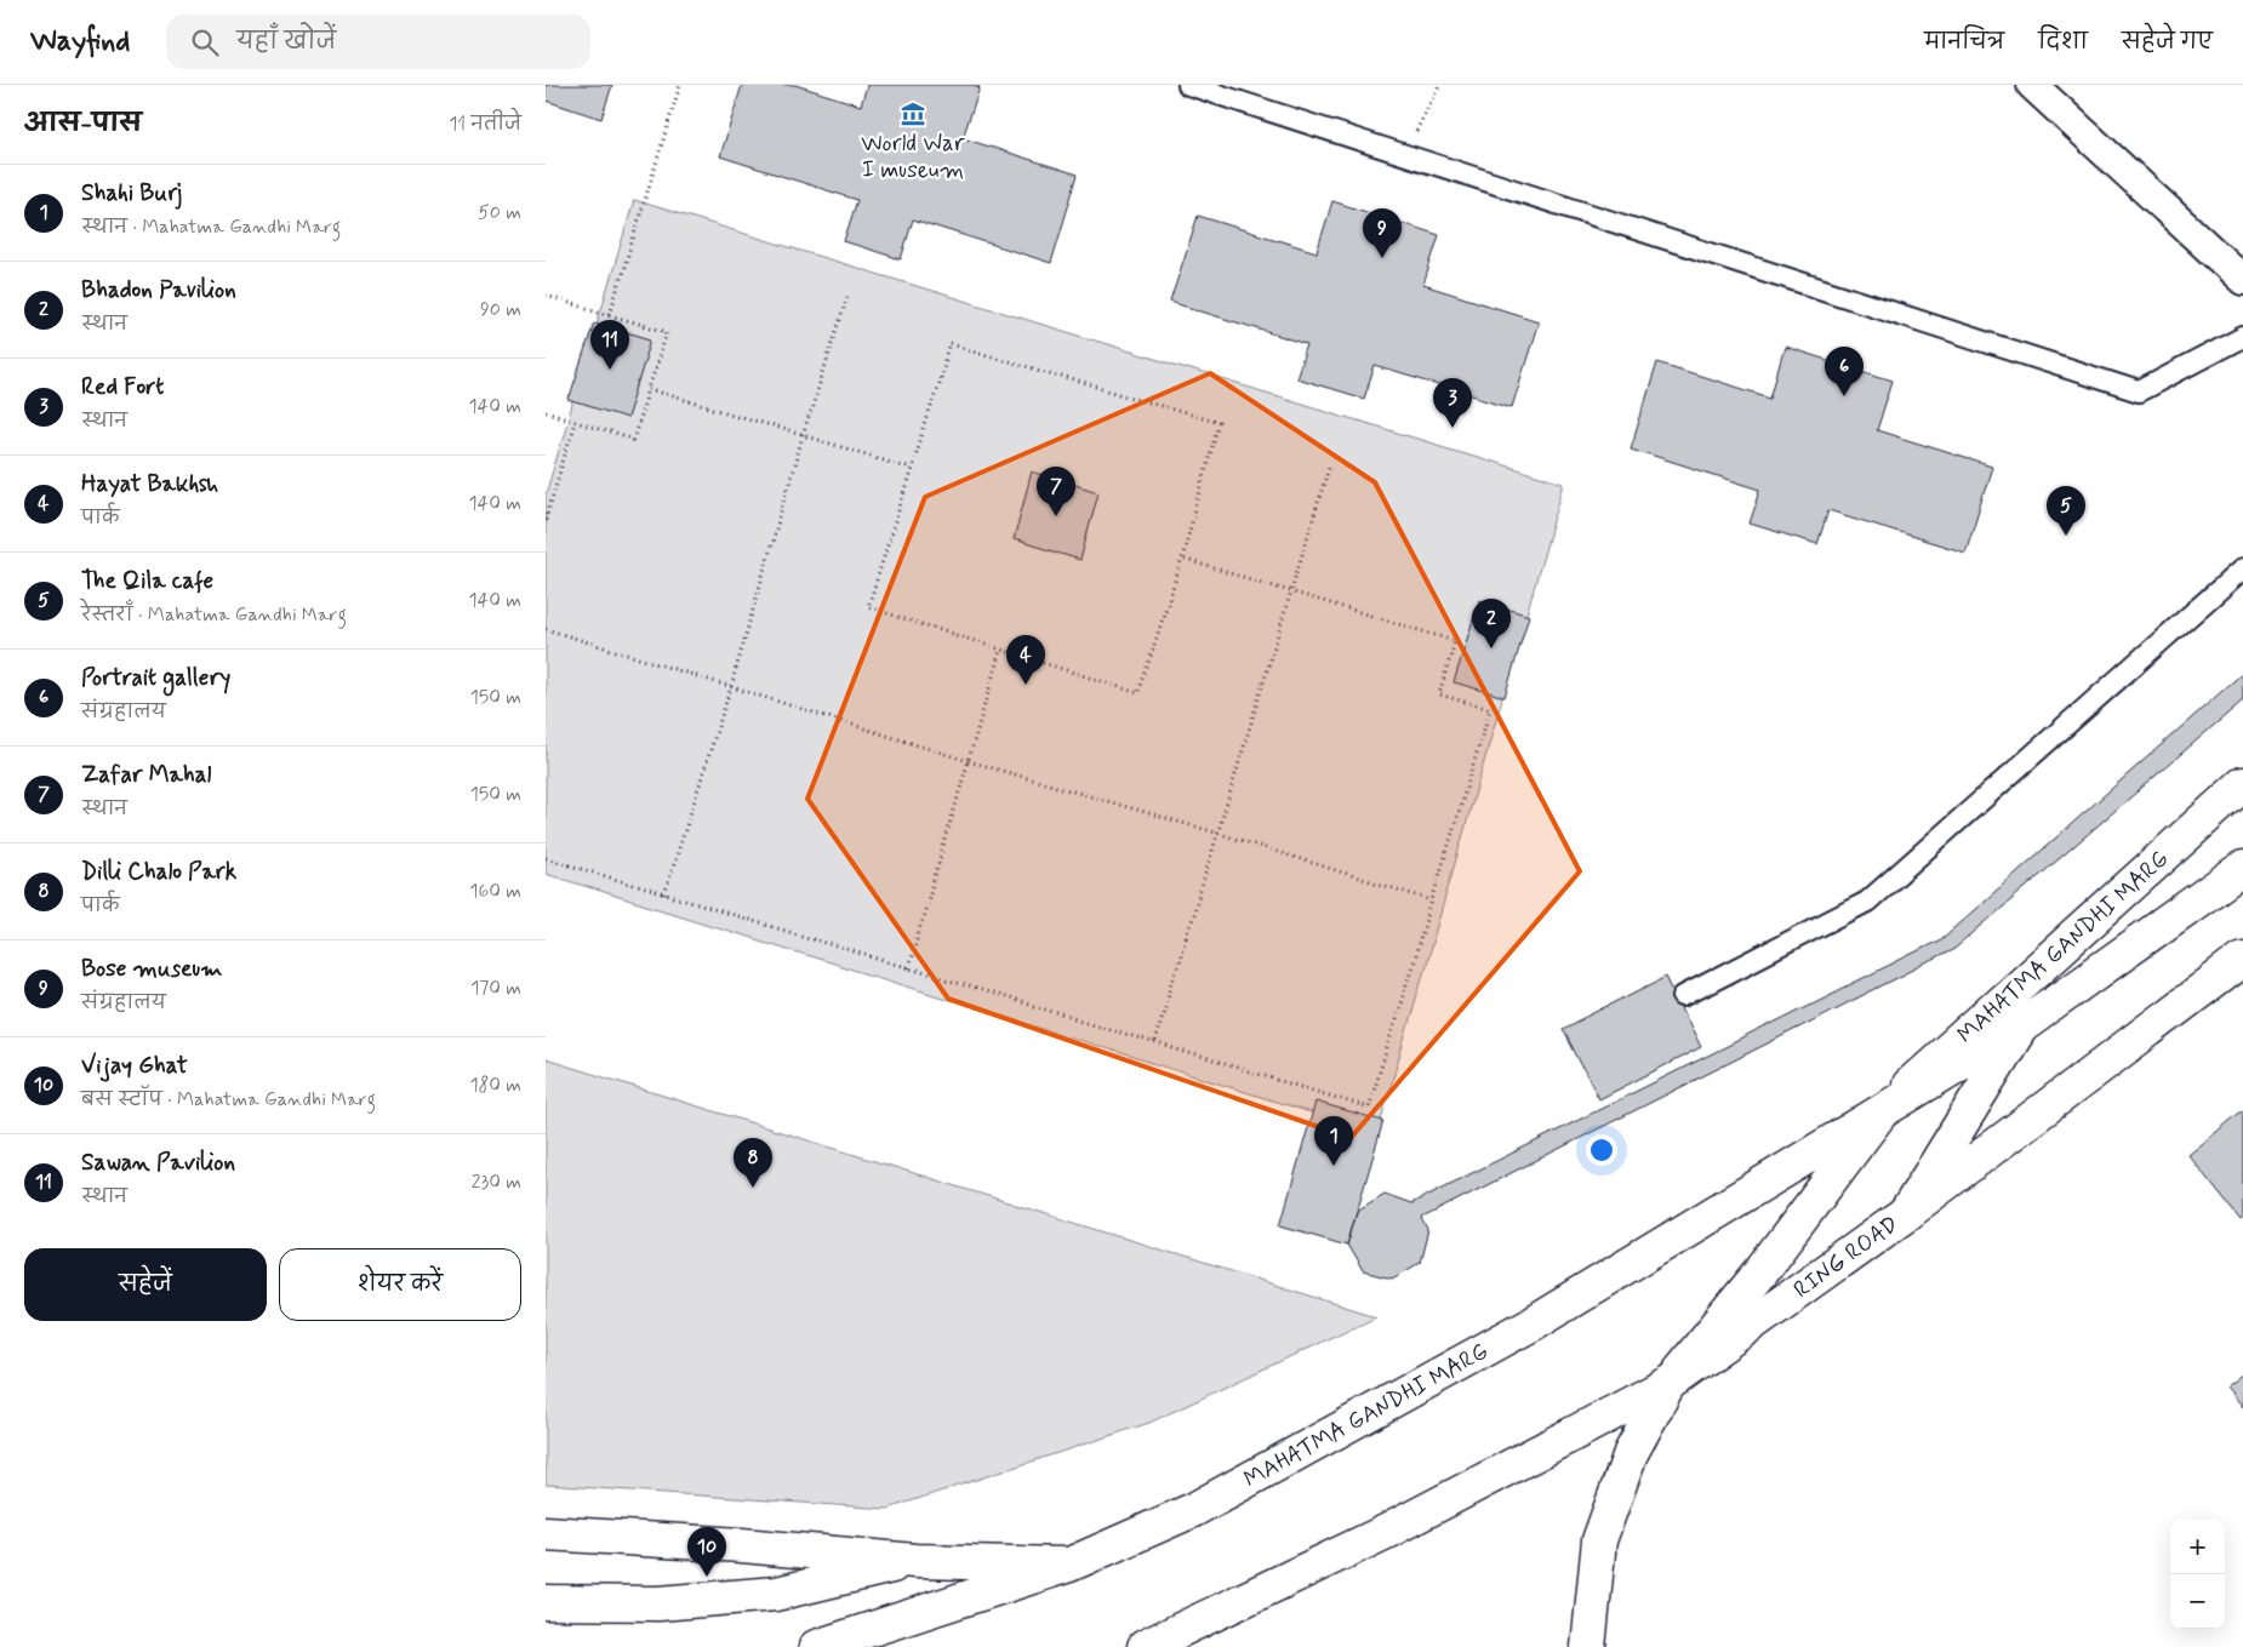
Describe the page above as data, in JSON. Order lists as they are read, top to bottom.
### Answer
{
  "streets": {
    "main road": ["MAHATMA GANDHI MARG", "RING ROAD"]
  },
  "places": {
    "museum": ["World War I museum"]
  },
  "page": {
    "header": "Wayfind",
    "search": "यहाँ खोजें",
    "nav": ["मानचित्र", "दिशा", "सहेजे गए"],
    "heading": ["आस-पास", "11 नतीजे"],
    "list": [
      {
        "mark": "1",
        "name": "Shahi Burj",
        "note": "स्थान · Mahatma Gandhi Marg",
        "value": "50 m"
      },
      {
        "mark": "2",
        "name": "Bhadon Pavilion",
        "note": "स्थान",
        "value": "90 m"
      },
      {
        "mark": "3",
        "name": "Red Fort",
        "note": "स्थान",
        "value": "140 m"
      },
      {
        "mark": "4",
        "name": "Hayat Bakhsh",
        "note": "पार्क",
        "value": "140 m"
      },
      {
        "mark": "5",
        "name": "The Qila cafe",
        "note": "रेस्तराँ · Mahatma Gandhi Marg",
        "value": "140 m"
      },
      {
        "mark": "6",
        "name": "Portrait gallery",
        "note": "संग्रहालय",
        "value": "150 m"
      },
      {
        "mark": "7",
        "name": "Zafar Mahal",
        "note": "स्थान",
        "value": "150 m"
      },
      {
        "mark": "8",
        "name": "Dilli Chalo Park",
        "note": "पार्क",
        "value": "160 m"
      },
      {
        "mark": "9",
        "name": "Bose museum",
        "note": "संग्रहालय",
        "value": "170 m"
      },
      {
        "mark": "10",
        "name": "Vijay Ghat",
        "note": "बस स्टॉप · Mahatma Gandhi Marg",
        "value": "180 m"
      },
      {
        "mark": "11",
        "name": "Sawan Pavilion",
        "note": "स्थान",
        "value": "230 m"
      }
    ],
    "pins": [
      "9",
      "11",
      "6",
      "3",
      "7",
      "5",
      "2",
      "4",
      "1",
      "8",
      "10"
    ],
    "buttons": ["सहेजें", "शेयर करें"],
    "map_buttons": ["+", "−"]
  }
}
